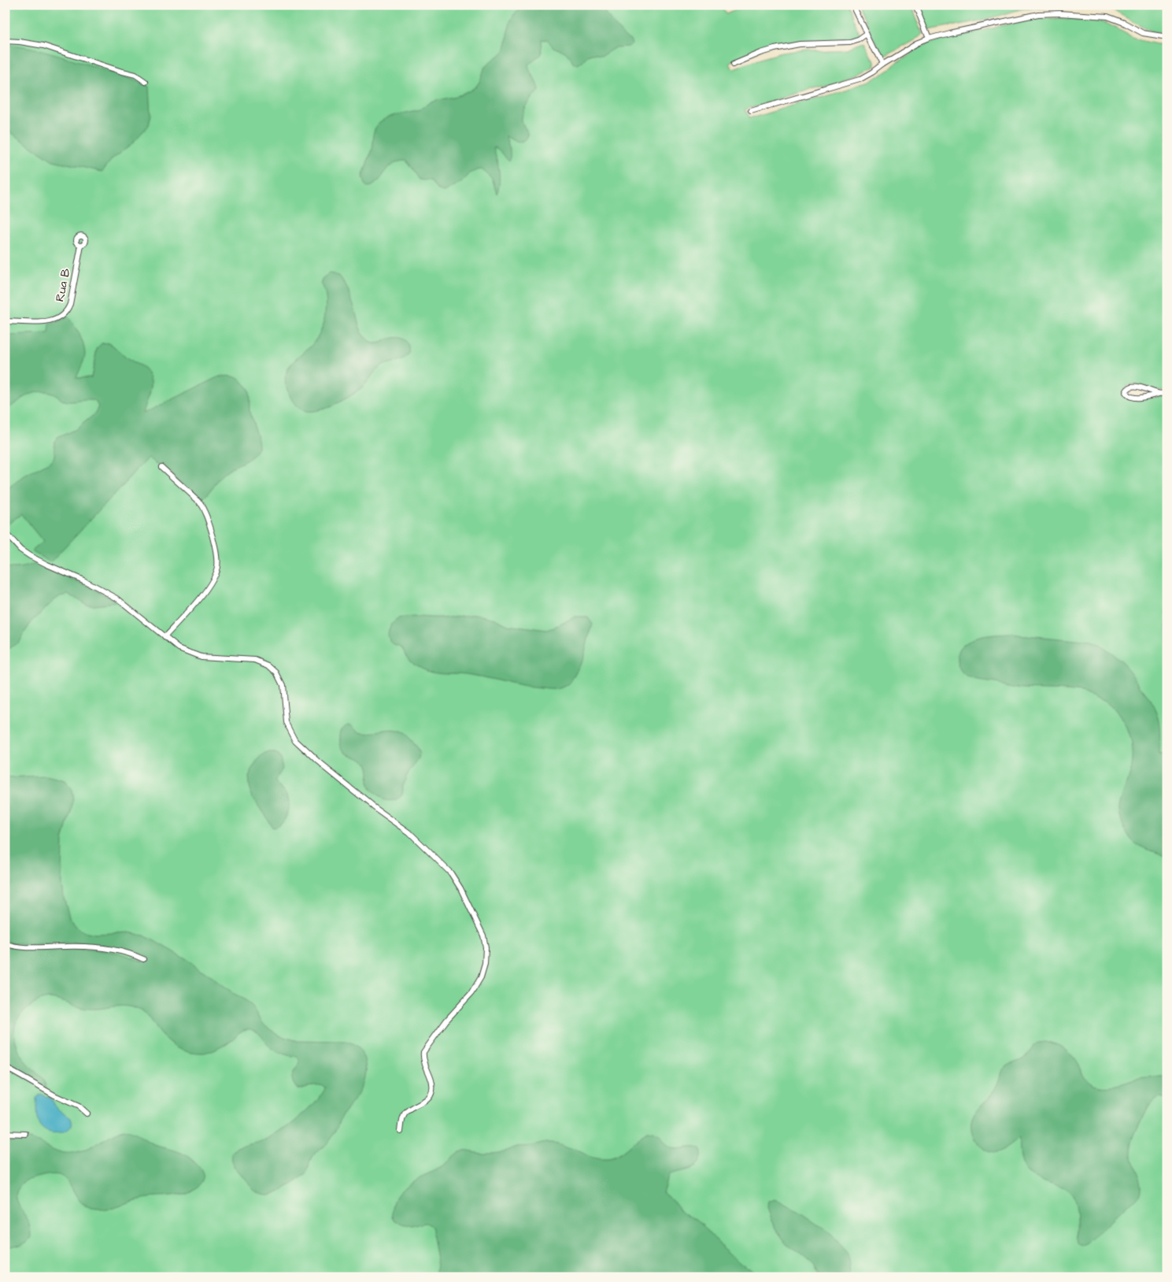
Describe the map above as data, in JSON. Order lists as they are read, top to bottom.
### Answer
{
  "streets": {
    "street": ["Rua B"]
  }
}
